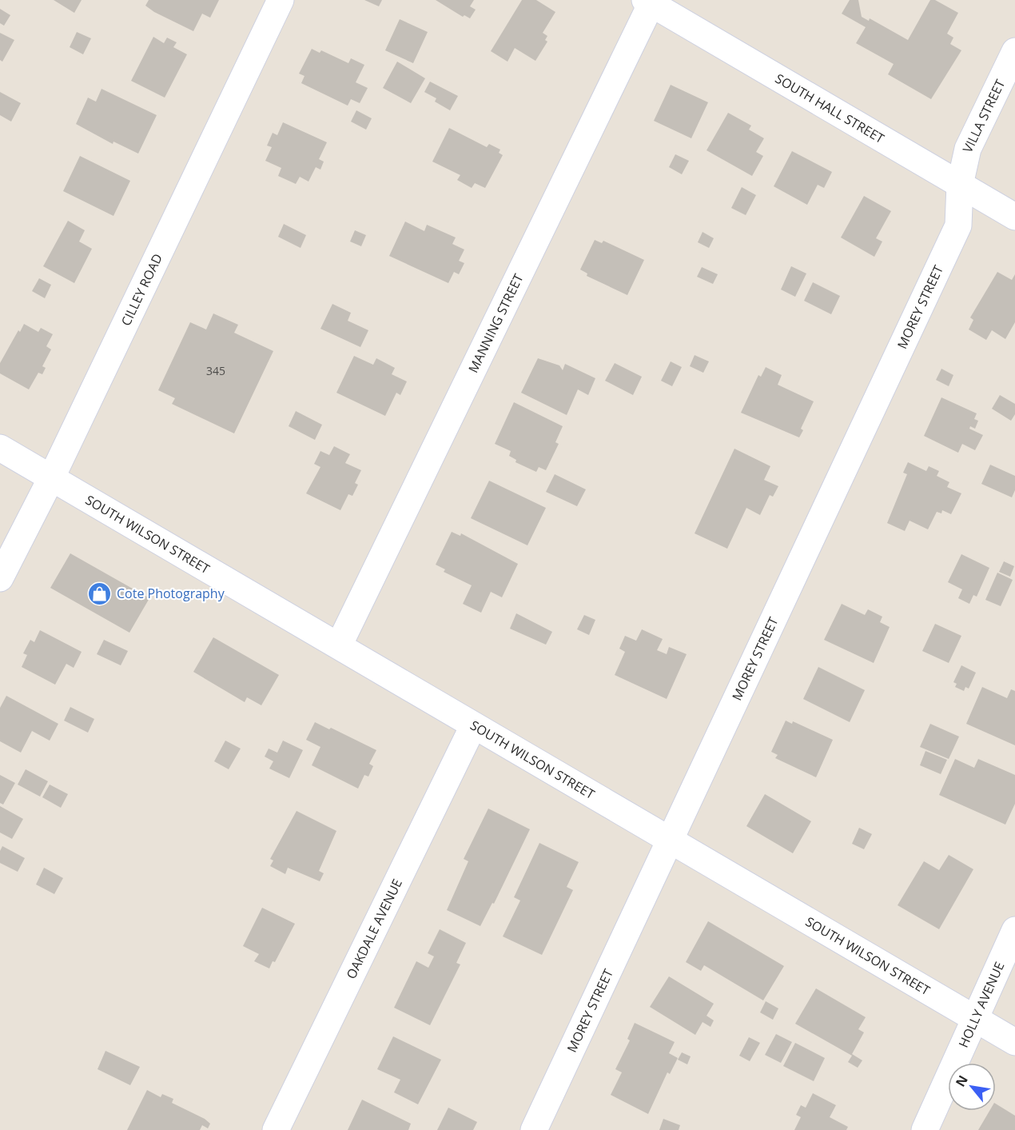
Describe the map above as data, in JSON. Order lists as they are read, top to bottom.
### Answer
{
  "streets": {
    "street": [
      "SOUTH HALL STREET",
      "VILLA STREET",
      "CILLEY ROAD",
      "MOREY STREET",
      "MANNING STREET",
      "SOUTH WILSON STREET",
      "OAKDALE AVENUE",
      "HOLLY AVENUE"
    ]
  },
  "crossings": [
    ["SOUTH HALL STREET", "VILLA STREET"],
    ["SOUTH HALL STREET", "MOREY STREET"],
    ["SOUTH HALL STREET", "MANNING STREET"],
    ["VILLA STREET", "MOREY STREET"],
    ["CILLEY ROAD", "SOUTH WILSON STREET"],
    ["MOREY STREET", "SOUTH WILSON STREET"],
    ["MANNING STREET", "SOUTH WILSON STREET"],
    ["SOUTH WILSON STREET", "OAKDALE AVENUE"],
    ["SOUTH WILSON STREET", "HOLLY AVENUE"]
  ],
  "places": {
    "shop": ["Cote Photography"]
  },
  "house_numbers": ["345"],
  "north": "top left"
}
